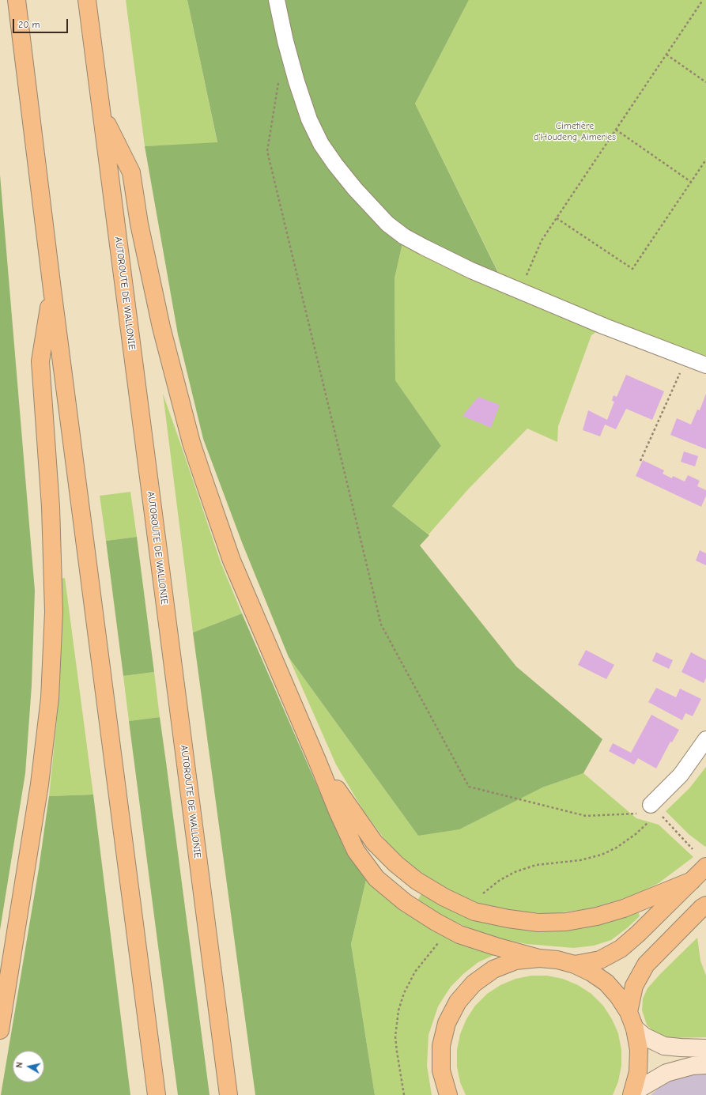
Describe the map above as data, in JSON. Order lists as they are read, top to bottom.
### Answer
{
  "streets": {
    "highway": ["AUTOROUTE DE WALLONIE"]
  },
  "parks": ["Cimetière d'Houdeng-Aimeries"],
  "scale_bar": "20 m",
  "north": "left"
}
